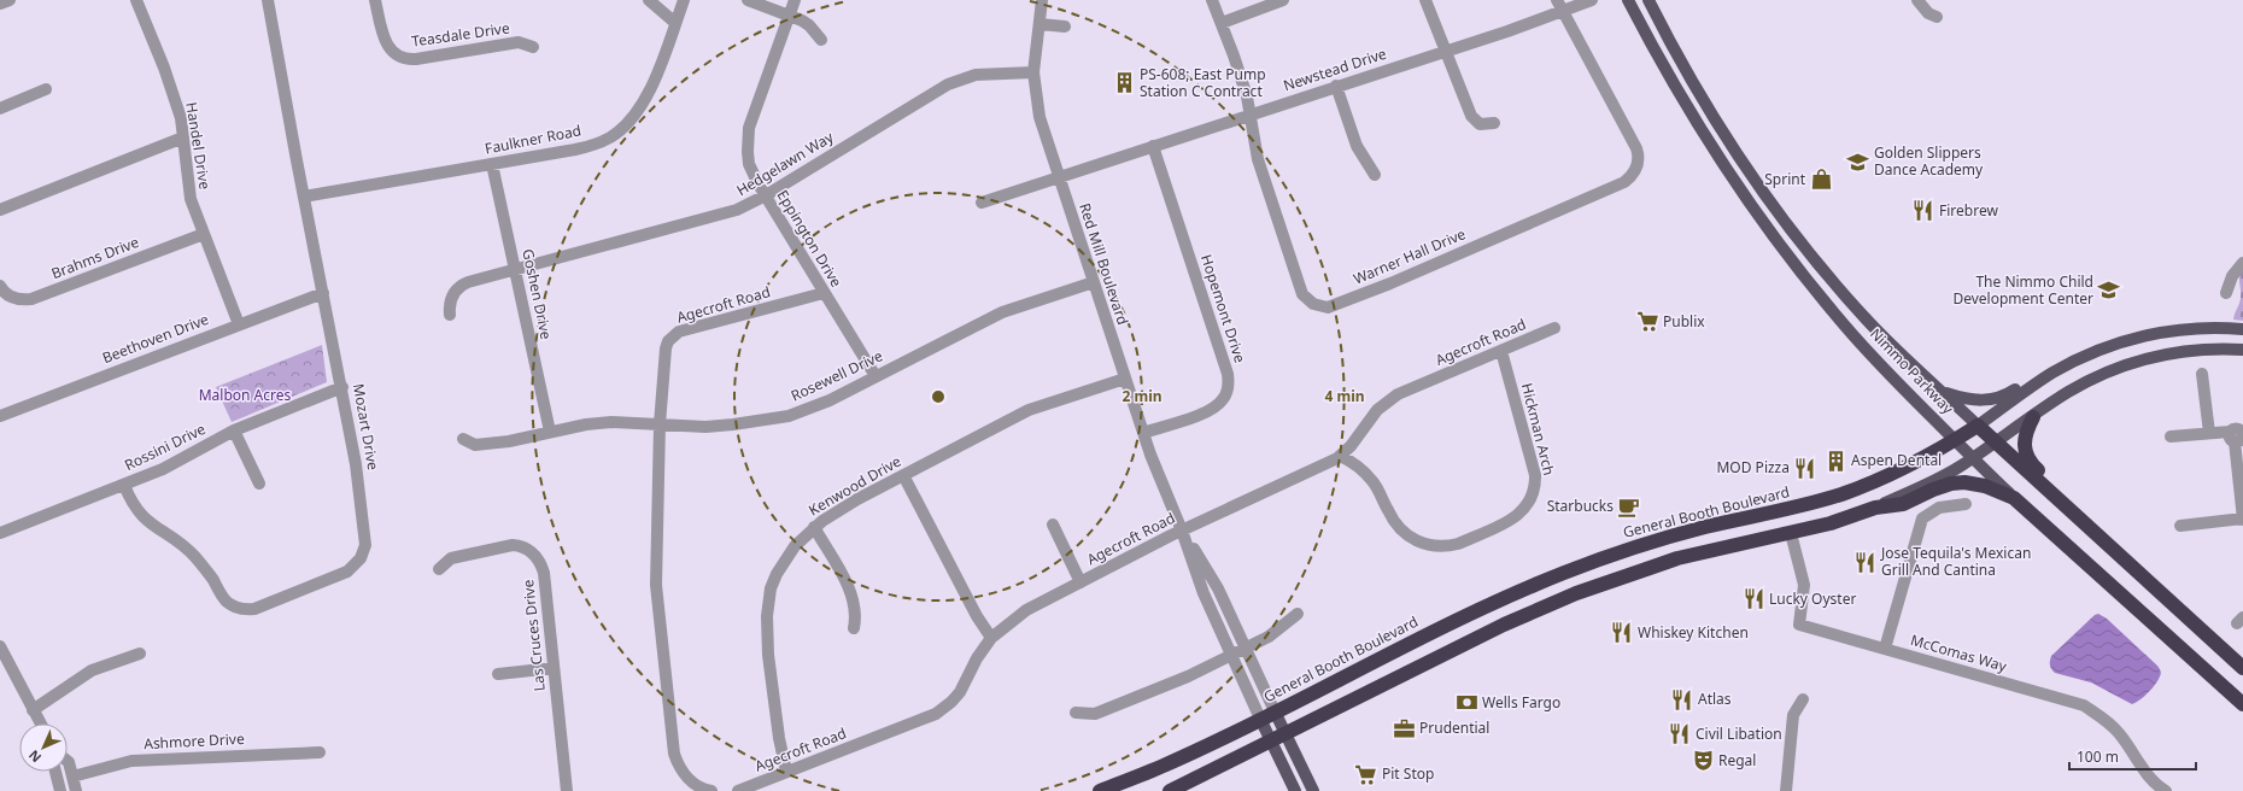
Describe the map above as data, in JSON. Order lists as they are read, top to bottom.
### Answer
{
  "streets": {
    "highway": ["Nimmo Parkway", "General Booth Boulevard"],
    "street": [
      "Teasdale Drive",
      "Newstead Drive",
      "Faulkner Road",
      "Handel Drive",
      "Hedgelawn Way",
      "Eppington Drive",
      "Warner Hall Drive",
      "Brahms Drive",
      "Red Mill Boulevard",
      "Goshen Drive",
      "Agecroft Road",
      "Hopemont Drive",
      "Beethoven Drive",
      "Rosewell Drive",
      "Mozart Drive",
      "Hickman Arch",
      "Rossini Drive",
      "Kenwood Drive",
      "Las Cruces Drive",
      "McComas Way",
      "Ashmore Drive"
    ]
  },
  "crossings": [
    ["Newstead Drive", "Warner Hall Drive"],
    ["Newstead Drive", "Red Mill Boulevard"],
    ["Newstead Drive", "Hopemont Drive"],
    ["Faulkner Road", "Goshen Drive"],
    ["Faulkner Road", "Mozart Drive"],
    ["Handel Drive", "Brahms Drive"],
    ["Handel Drive", "Beethoven Drive"],
    ["Hedgelawn Way", "Eppington Drive"],
    ["Hedgelawn Way", "Red Mill Boulevard"],
    ["Hedgelawn Way", "Goshen Drive"],
    ["Eppington Drive", "Agecroft Road"],
    ["Eppington Drive", "Rosewell Drive"],
    ["Red Mill Boulevard", "Agecroft Road"],
    ["Red Mill Boulevard", "Hopemont Drive"],
    ["Red Mill Boulevard", "Rosewell Drive"],
    ["Red Mill Boulevard", "Kenwood Drive"],
    ["Red Mill Boulevard", "General Booth Boulevard"],
    ["Goshen Drive", "Rosewell Drive"],
    ["Agecroft Road", "Rosewell Drive"],
    ["Agecroft Road", "Hickman Arch"],
    ["Agecroft Road", "Kenwood Drive"],
    ["Beethoven Drive", "Mozart Drive"],
    ["Nimmo Parkway", "General Booth Boulevard"],
    ["Mozart Drive", "Rossini Drive"]
  ],
  "parks": ["Malbon Acres"],
  "places": {
    "building": ["PS-608; East Pump Station C Contract", "Aspen Dental"],
    "school or university": ["Golden Slippers Dance Academy", "The Nimmo Child Development Center"],
    "shop": ["Sprint"],
    "restaurant": [
      "Firebrew",
      "MOD Pizza",
      "Jose Tequila's Mexican Grill And Cantina",
      "Lucky Oyster",
      "Whiskey Kitchen",
      "Atlas",
      "Civil Libation"
    ],
    "supermarket": ["Publix", "Pit Stop"],
    "cafe": ["Starbucks"],
    "bank": ["Wells Fargo"],
    "office": ["Prudential"],
    "theatre": ["Regal"]
  },
  "scale_bar": "100 m",
  "north": "bottom left",
  "rings": ["2 min", "4 min"]
}
